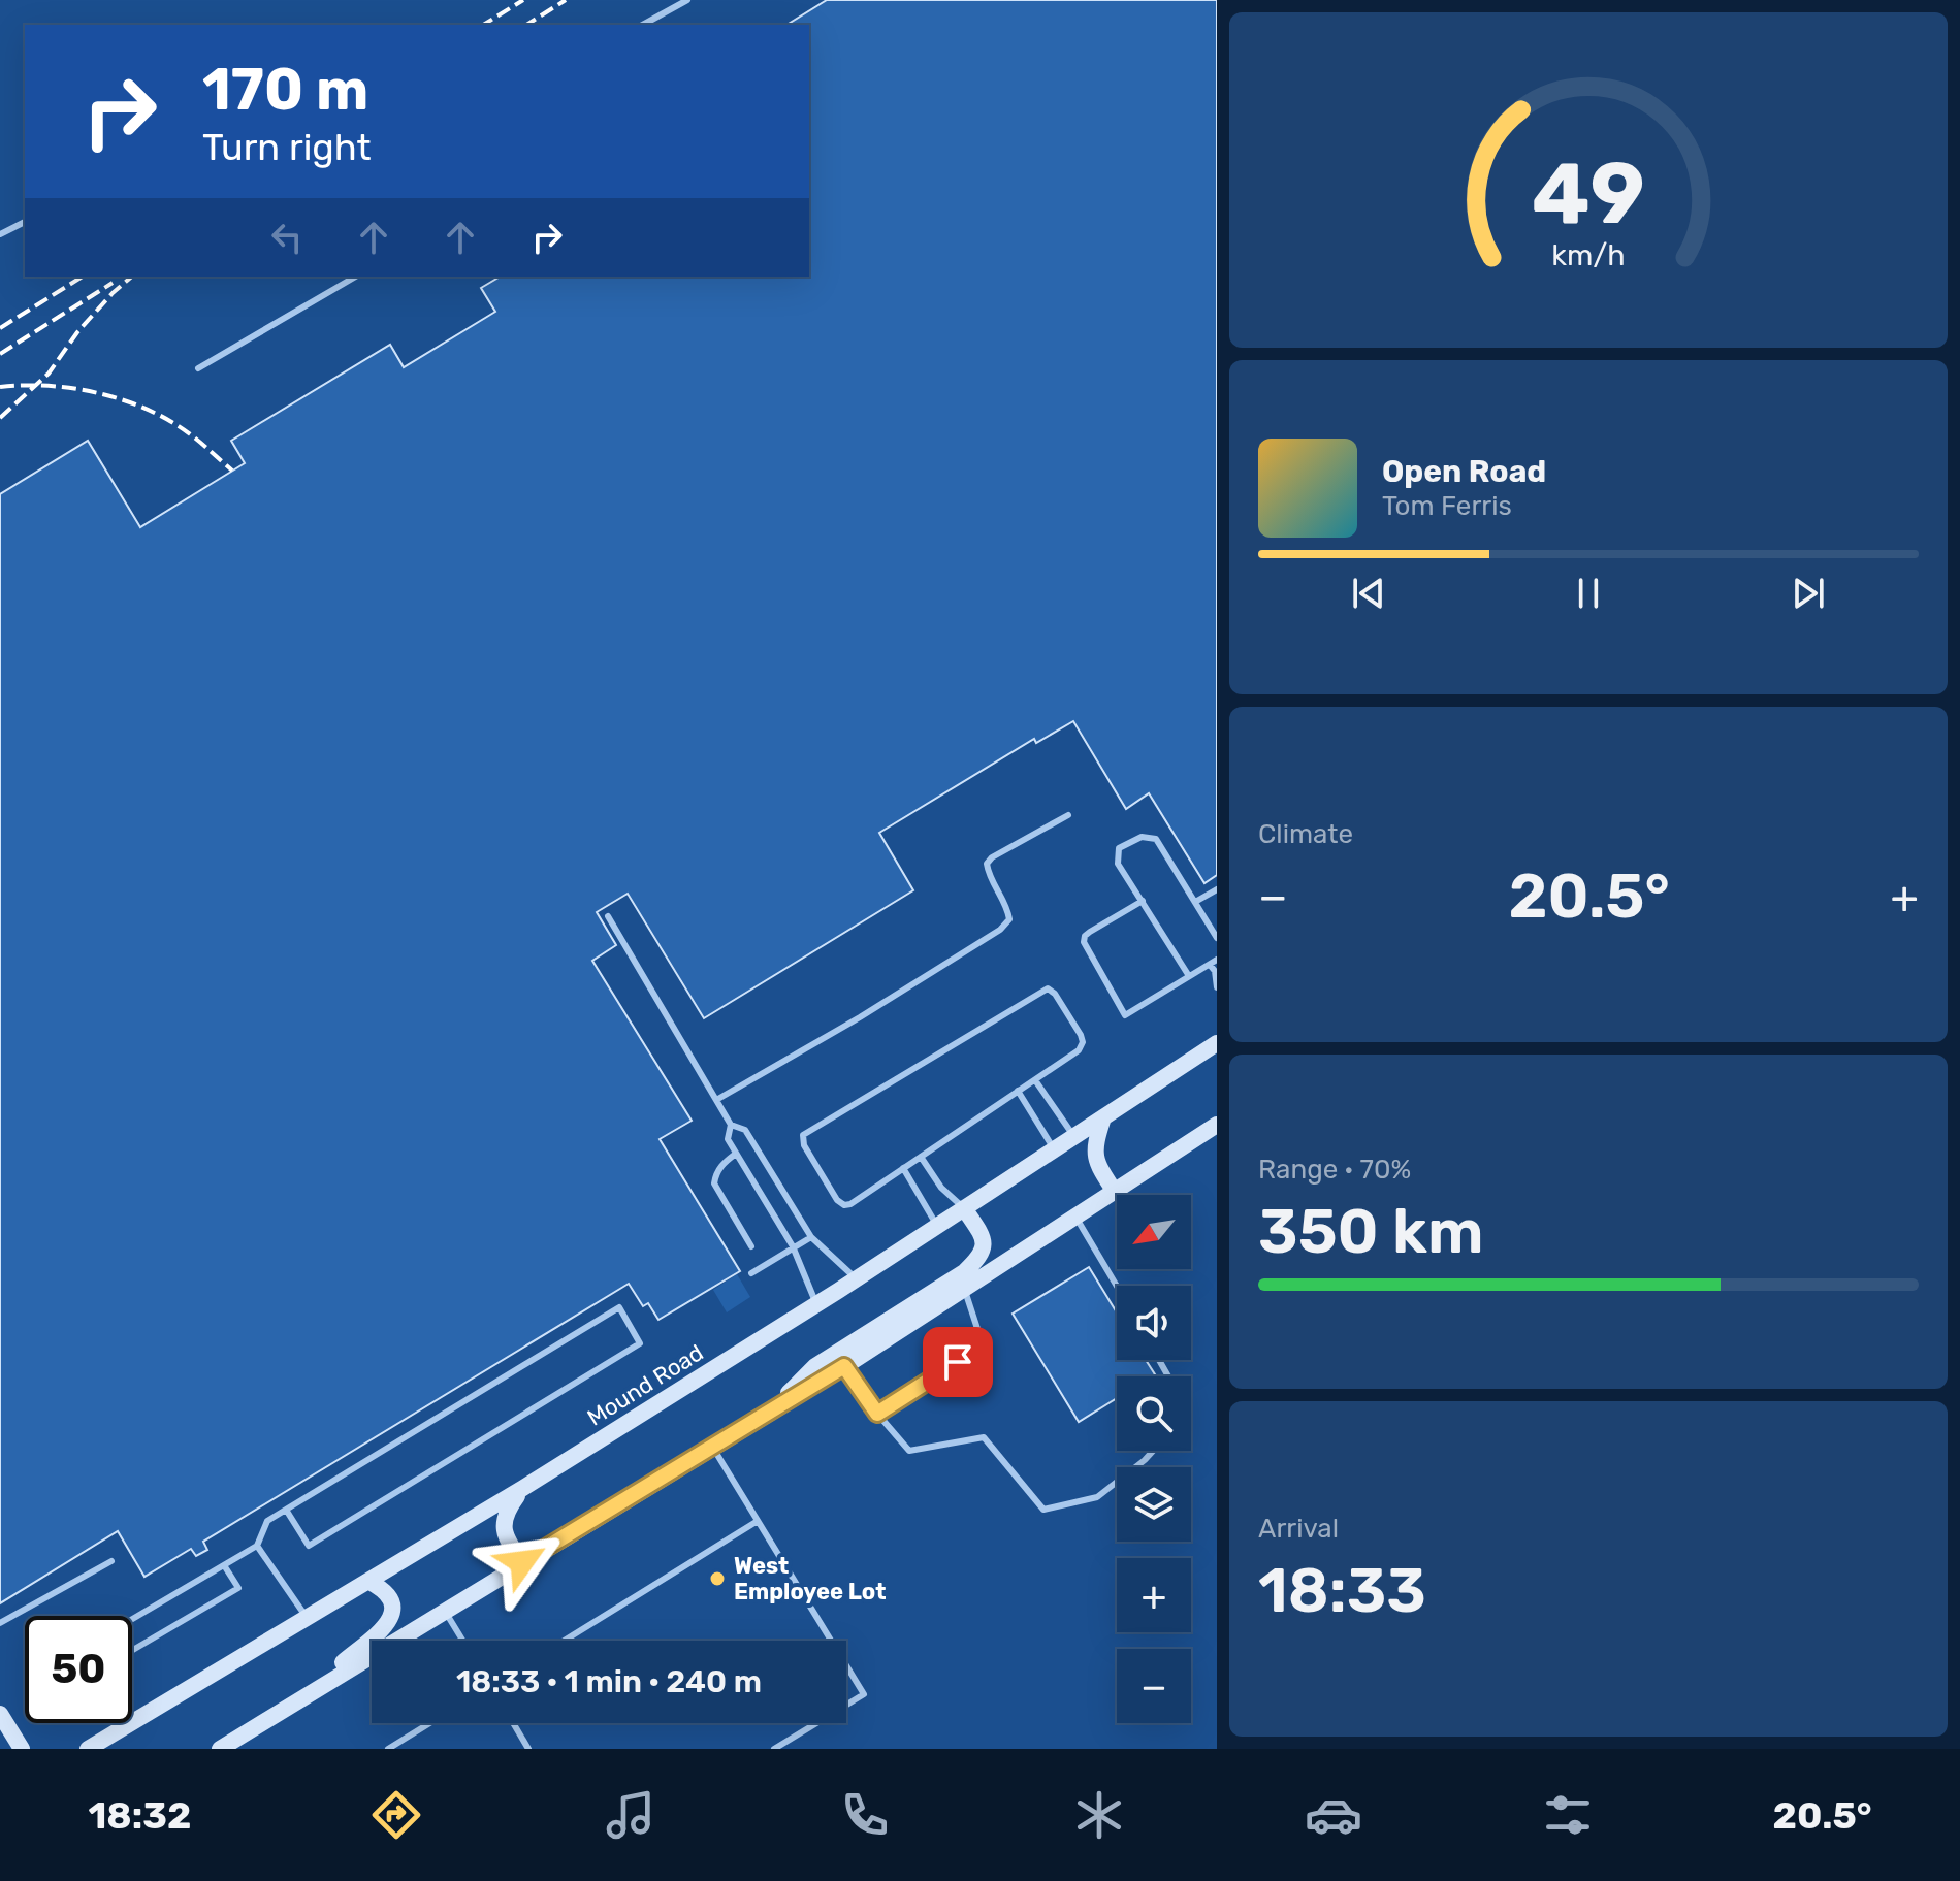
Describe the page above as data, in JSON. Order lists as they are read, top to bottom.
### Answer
{
  "streets": {
    "main road": ["Mound Road"]
  },
  "places": ["West Employee Lot"],
  "north": "bottom left",
  "page": {
    "turn": ["170 m", "Turn right"],
    "song": ["Open Road", "Tom Ferris"],
    "tile": [
      "Climate",
      ["Range · 70%", "350 km"],
      ["Arrival", "18:33"]
    ],
    "heat": ["−", "20.5°", "+"],
    "map_buttons": ["+", "−"],
    "limit": "50",
    "trip": "18:33 · 1 min · 240 m",
    "tabs": ["18:32", "20.5°"],
    "gauge": ["49", "km/h"]
  }
}
